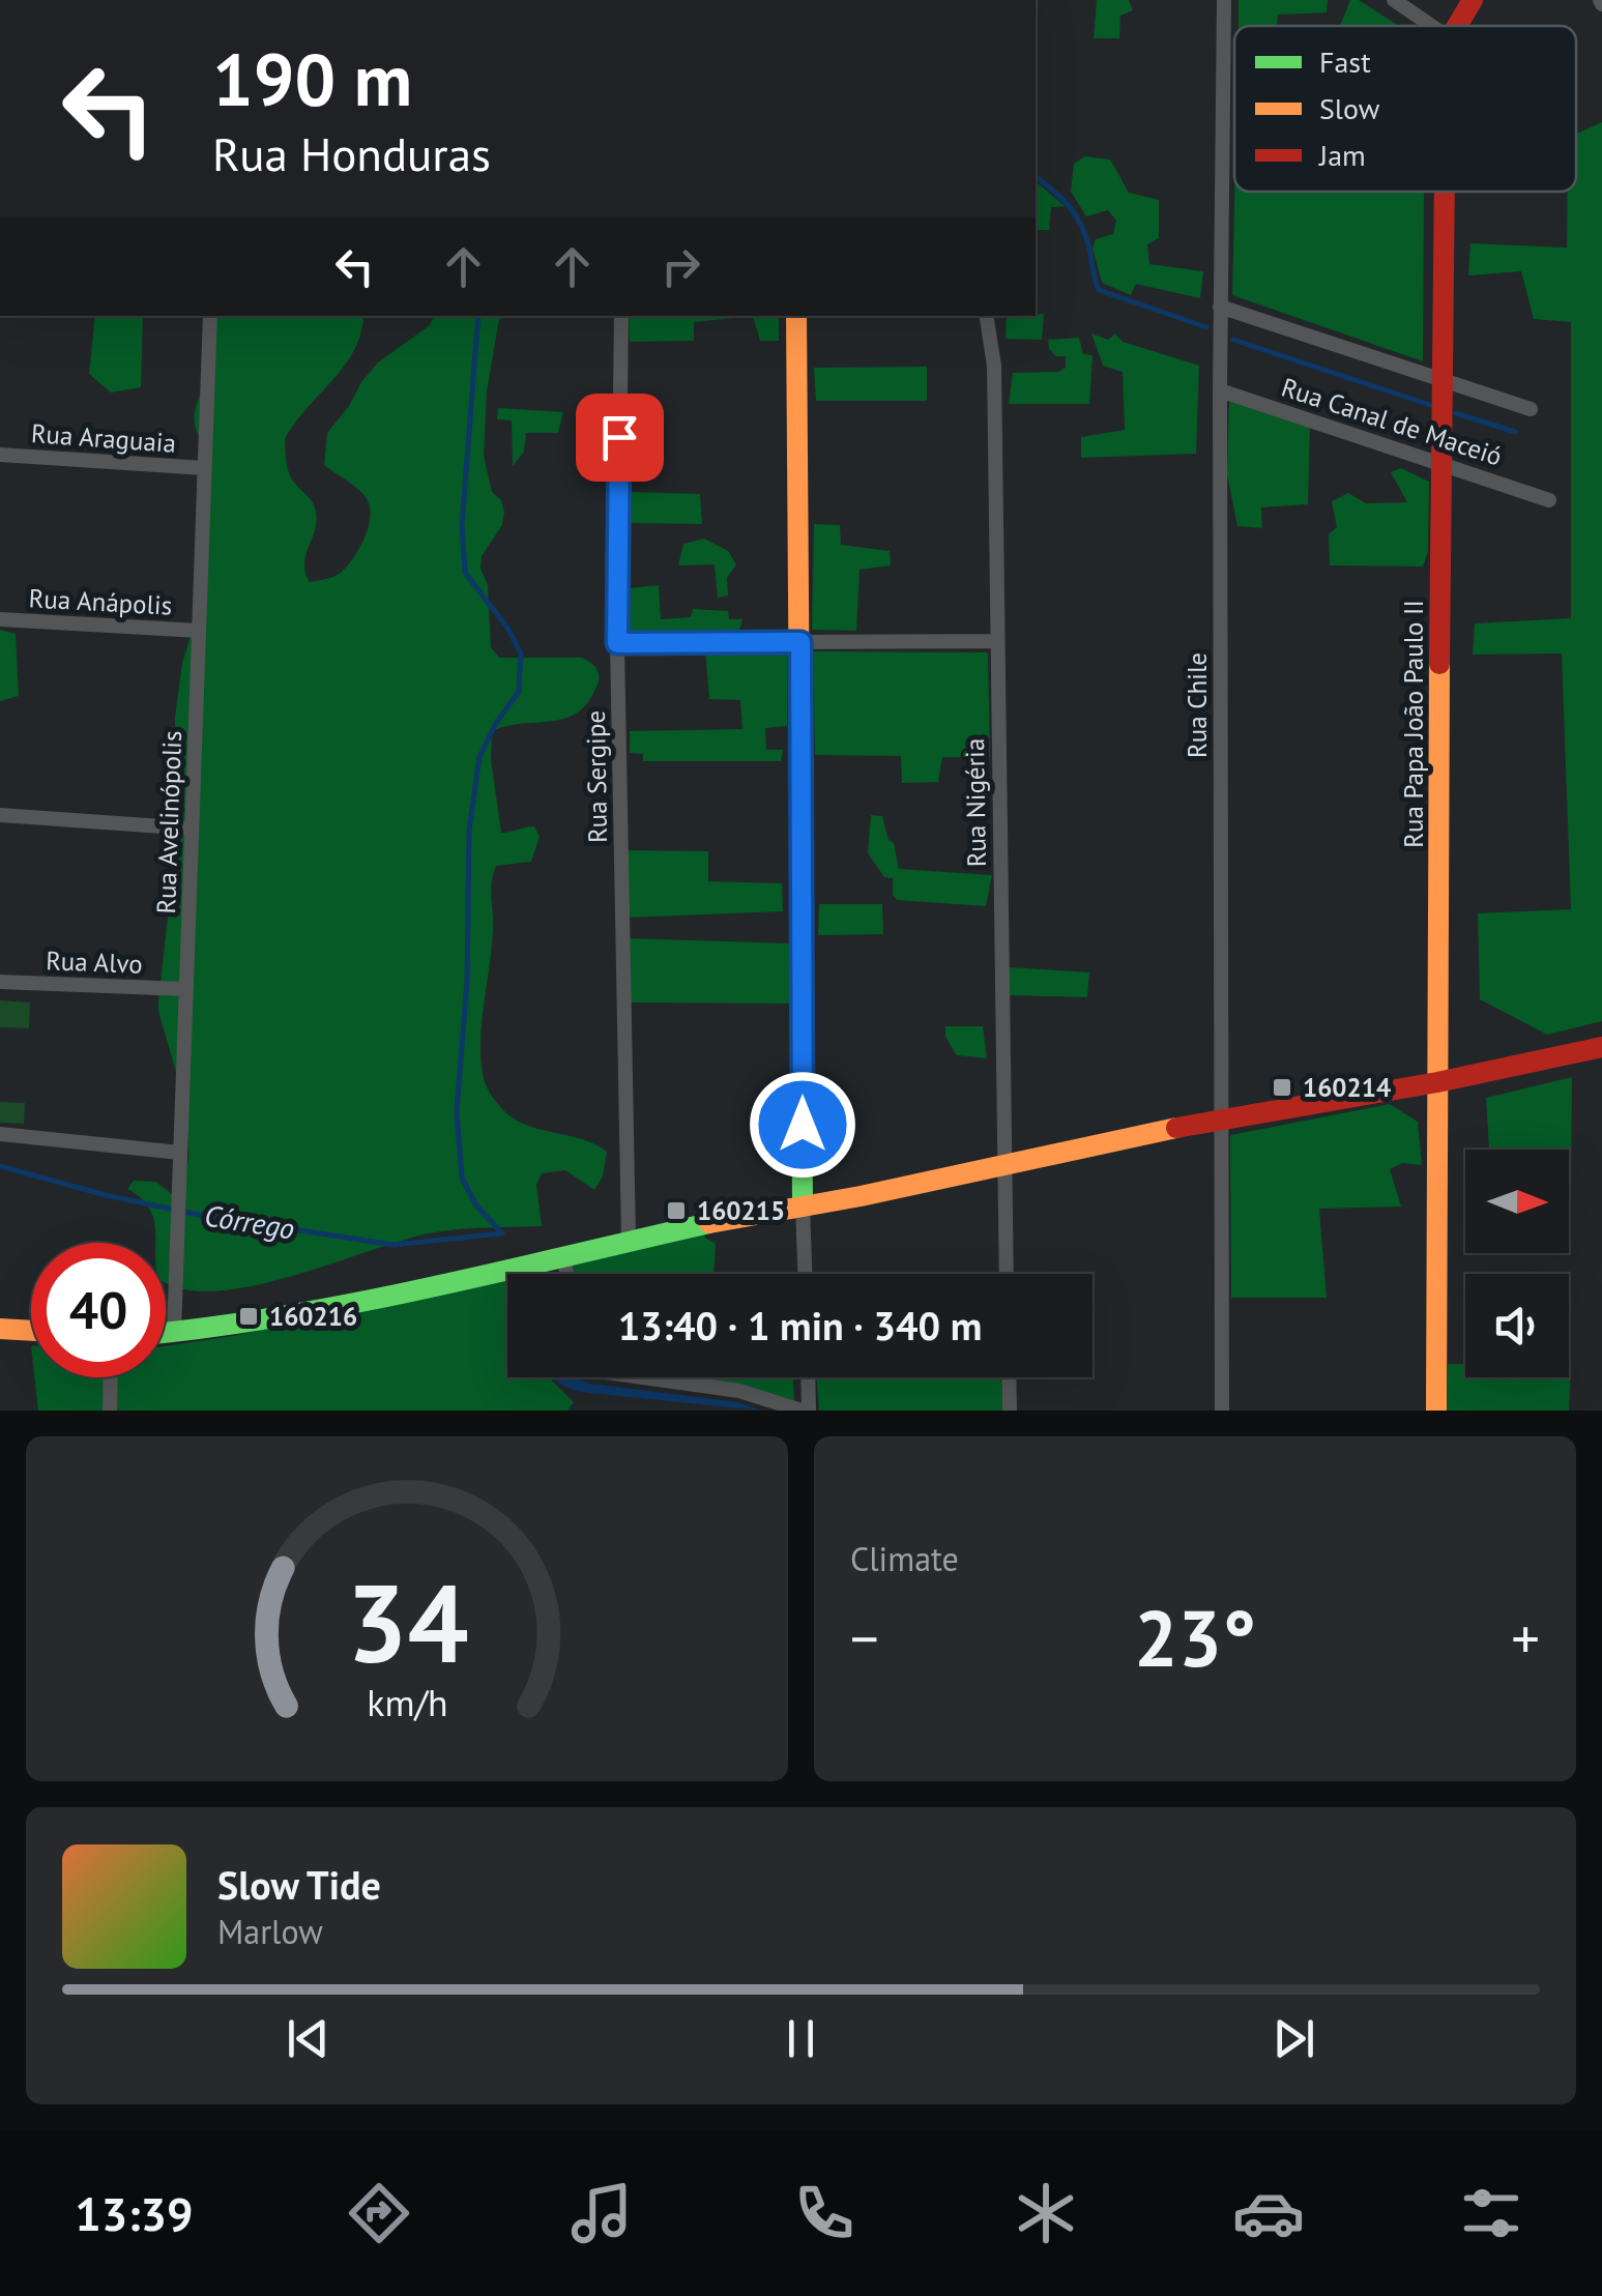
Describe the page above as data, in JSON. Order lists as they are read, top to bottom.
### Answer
{
  "streets": {
    "street": [
      "Rua Canal de Maceió",
      "Rua Araguaia",
      "Rua Anápolis",
      "Rua Chile",
      "Rua Papa João Paulo II",
      "Rua Sergipe",
      "Rua Nigéria",
      "Rua Avelinópolis",
      "Rua Alvo"
    ]
  },
  "crossings": [
    ["Rua Canal de Maceió", "Rua Chile"],
    ["Rua Canal de Maceió", "Rua Papa João Paulo II"],
    ["Rua Araguaia", "Rua Avelinópolis"],
    ["Rua Anápolis", "Rua Avelinópolis"],
    ["Rua Avelinópolis", "Rua Alvo"]
  ],
  "water": ["Córrego"],
  "places": {
    "transit": ["160214", "160215", "160216"]
  },
  "legend": ["Fast", "Slow", "Jam"],
  "north": "right",
  "page": {
    "turn": ["190 m", "Rua Honduras"],
    "limit": "40",
    "trip": "13:40 · 1 min · 340 m",
    "tile": "Climate",
    "heat": ["−", "23°", "+"],
    "song": ["Slow Tide", "Marlow"],
    "tabs": "13:39",
    "gauge": ["34", "km/h"]
  }
}
